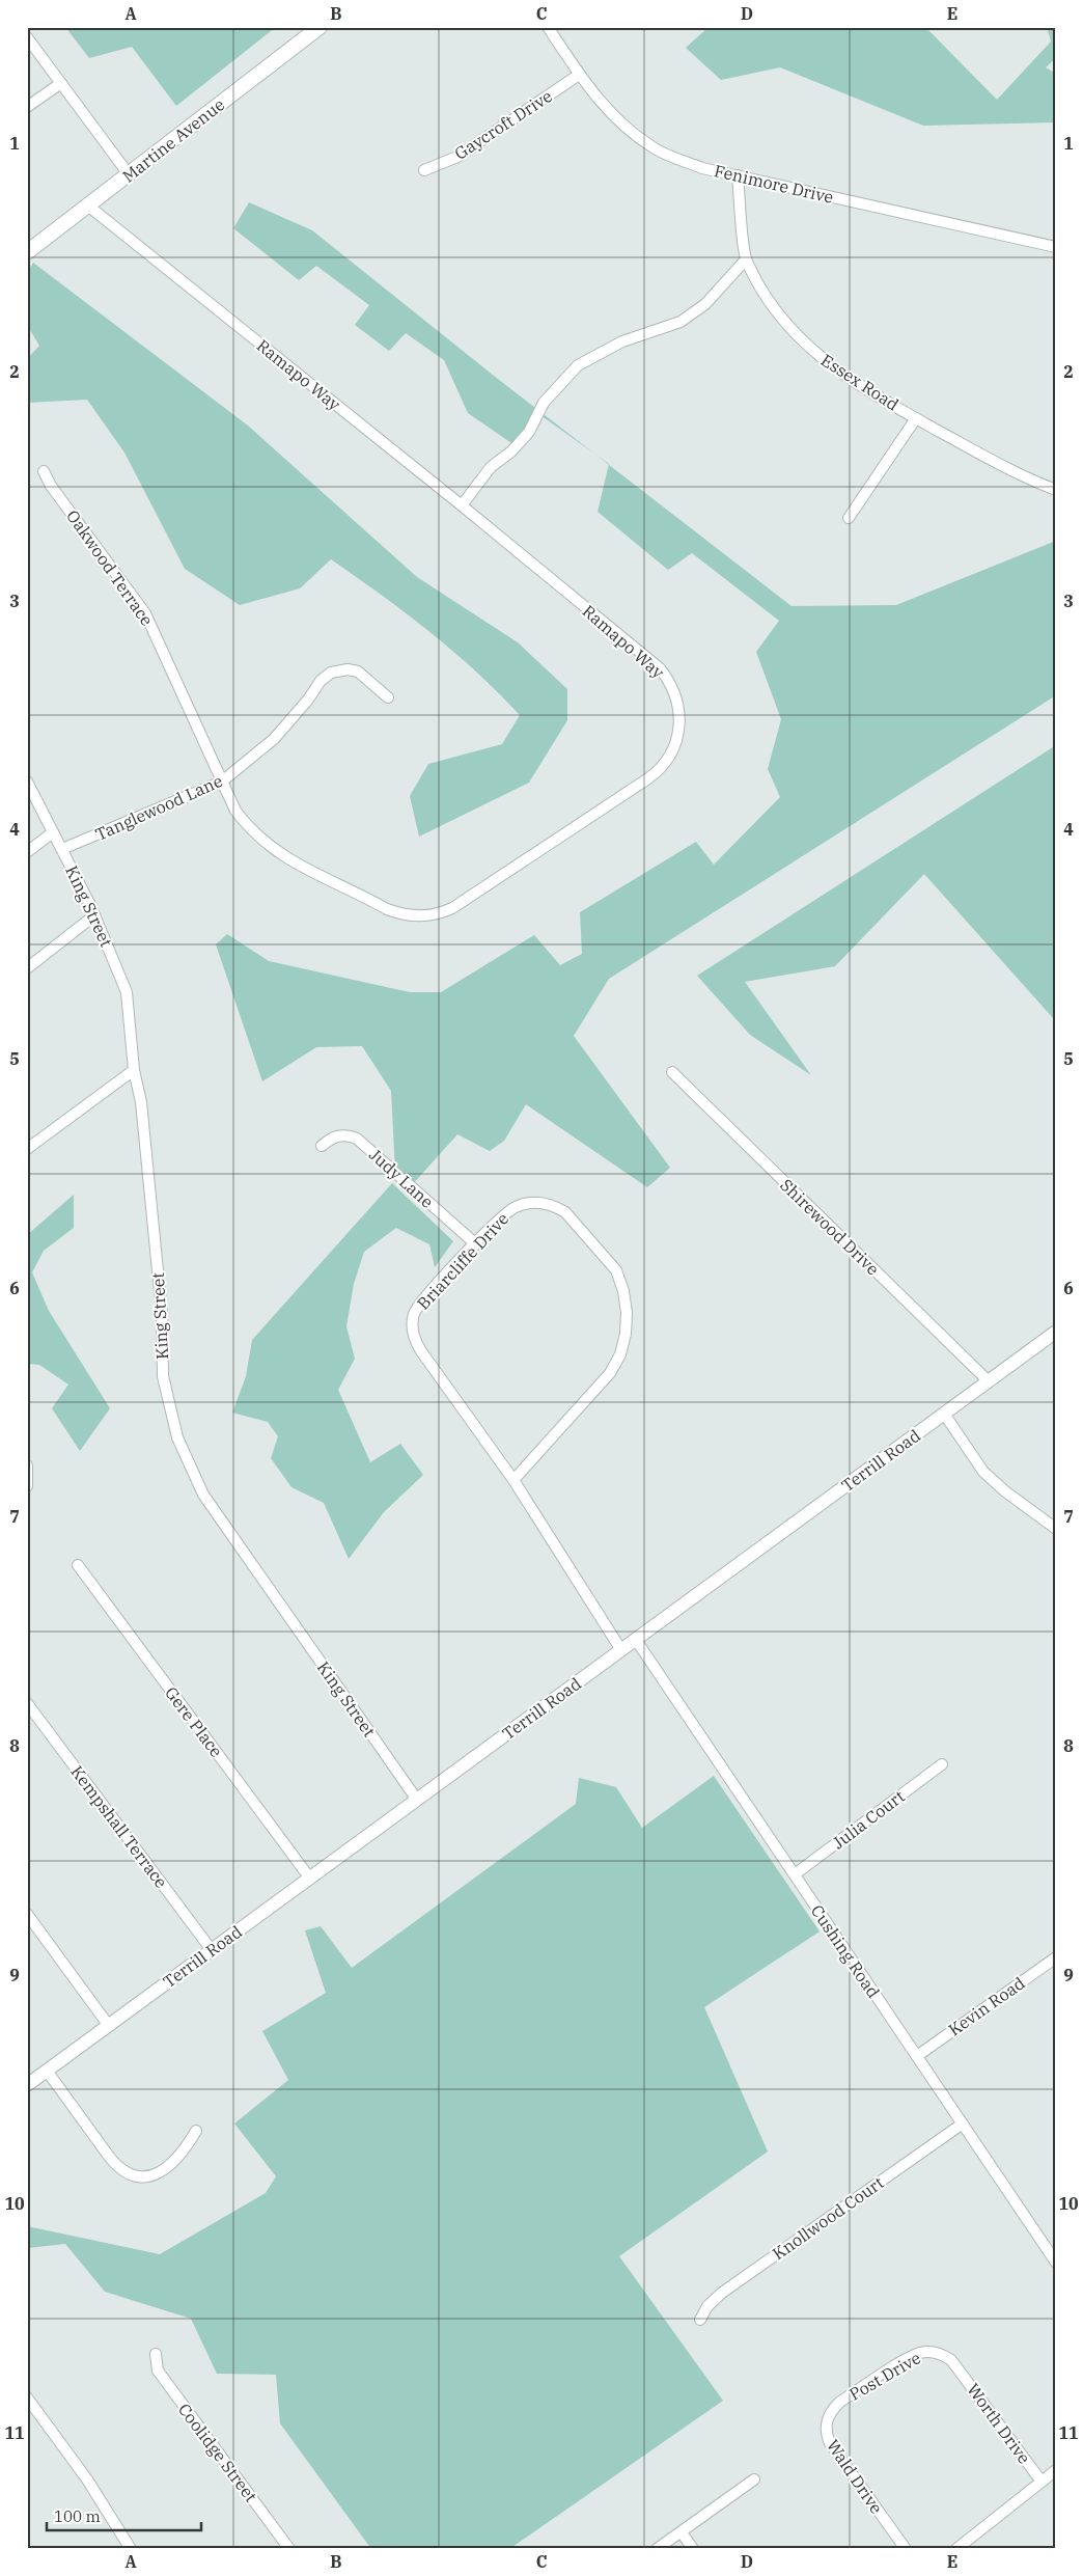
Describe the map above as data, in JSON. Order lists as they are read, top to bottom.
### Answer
{
  "streets": {
    "main road": ["Martine Avenue"],
    "street": [
      "Gaycroft Drive",
      "Fenimore Drive",
      "Ramapo Way",
      "Essex Road",
      "Oakwood Terrace",
      "Tanglewood Lane",
      "King Street",
      "Judy Lane",
      "Shirewood Drive",
      "Briarcliffe Drive",
      "Terrill Road",
      "Gere Place",
      "Julia Court",
      "Kempshall Terrace",
      "Cushing Road",
      "Kevin Road",
      "Knollwood Court",
      "Post Drive",
      "Worth Drive",
      "Coolidge Street",
      "Wald Drive"
    ]
  },
  "crossings": [
    ["Gaycroft Drive", "Fenimore Drive"],
    ["Martine Avenue", "Ramapo Way"],
    ["Fenimore Drive", "Essex Road"],
    ["Ramapo Way", "Oakwood Terrace"],
    ["Ramapo Way", "Tanglewood Lane"],
    ["Oakwood Terrace", "Tanglewood Lane"],
    ["Tanglewood Lane", "King Street"],
    ["King Street", "Terrill Road"],
    ["Judy Lane", "Briarcliffe Drive"],
    ["Shirewood Drive", "Terrill Road"],
    ["Briarcliffe Drive", "Terrill Road"],
    ["Terrill Road", "Gere Place"],
    ["Terrill Road", "Kempshall Terrace"],
    ["Terrill Road", "Cushing Road"],
    ["Julia Court", "Cushing Road"],
    ["Cushing Road", "Kevin Road"],
    ["Cushing Road", "Knollwood Court"],
    ["Post Drive", "Worth Drive"],
    ["Post Drive", "Wald Drive"]
  ],
  "scale_bar": "100 m",
  "grid": {
    "columns": [
      "A",
      "B",
      "C",
      "D",
      "E"
    ],
    "rows": [
      "1",
      "2",
      "3",
      "4",
      "5",
      "6",
      "7",
      "8",
      "9",
      "10",
      "11"
    ]
  }
}
